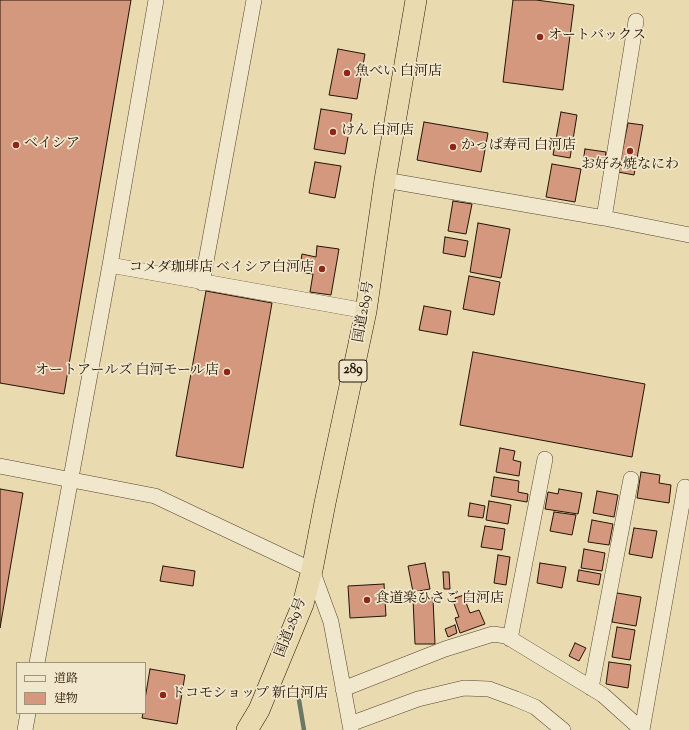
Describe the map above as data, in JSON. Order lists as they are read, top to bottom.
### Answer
{
  "streets": {
    "highway": ["国道289号", "289"]
  },
  "places": [
    "オートバックス",
    "魚べい 白河店",
    "けん 白河店",
    "ベイシア",
    "かっぱ寿司 白河店",
    "お好み焼なにわ",
    "コメダ珈琲店 ベイシア白河店",
    "オートアールズ 白河モール店",
    "食道楽ひさご 白河店",
    "ドコモショップ 新白河店"
  ],
  "legend": ["道路", "建物"]
}
